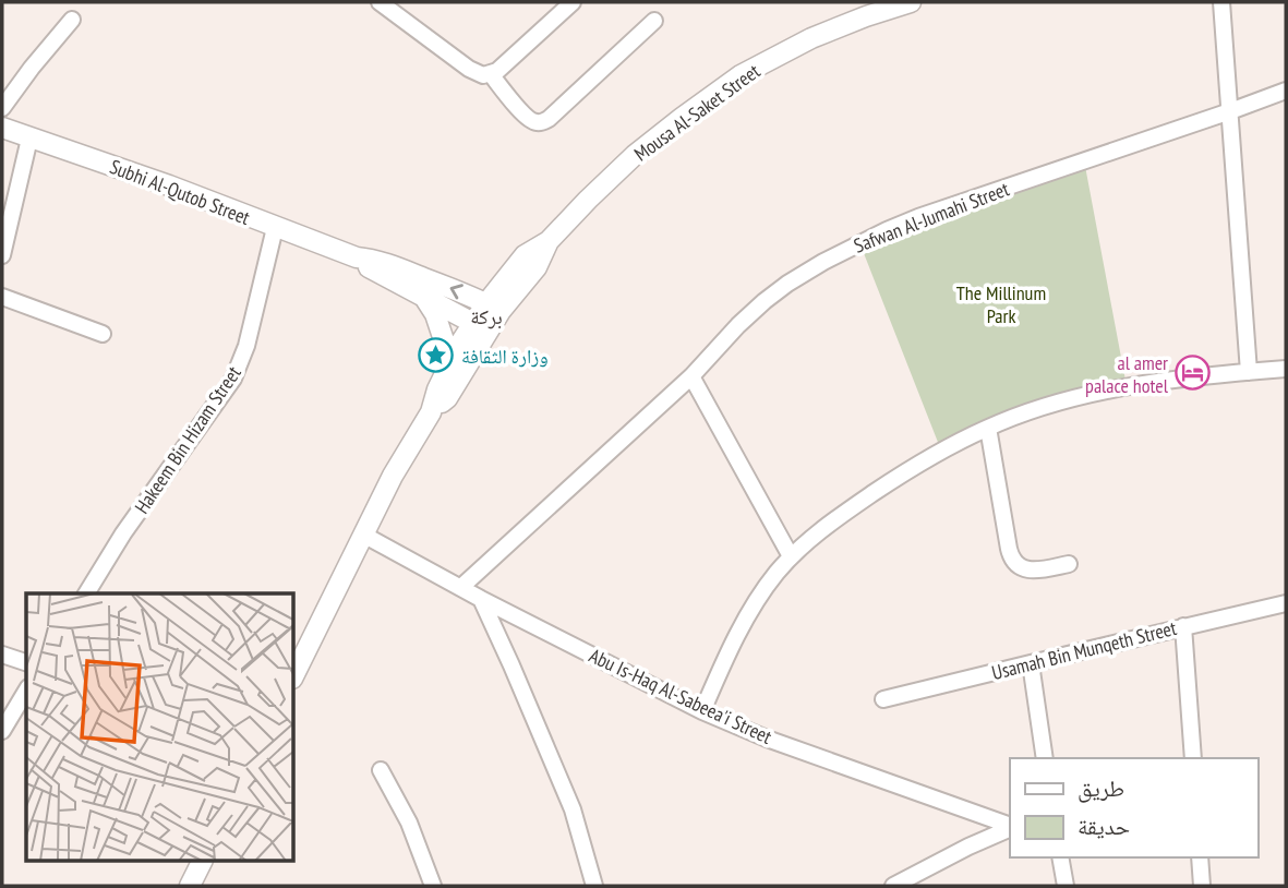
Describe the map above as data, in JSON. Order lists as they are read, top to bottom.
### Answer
{
  "streets": {
    "street": [
      "Mousa Al-Saket Street",
      "Subhi Al-Qutob Street",
      "Safwan Al-Jumahi Street",
      "Hakeem Bin Hizam Street",
      "Usamah Bin Munqeth Street",
      "Abu Is-Haq Al-Sabeea'i Street"
    ]
  },
  "crossings": [
    ["Mousa Al-Saket Street", "Subhi Al-Qutob Street"],
    ["Mousa Al-Saket Street", "Abu Is-Haq Al-Sabeea'i Street"],
    ["Subhi Al-Qutob Street", "Hakeem Bin Hizam Street"],
    ["Safwan Al-Jumahi Street", "Abu Is-Haq Al-Sabeea'i Street"]
  ],
  "districts": ["بركة"],
  "parks": ["The Millinum Park"],
  "places": {
    "place": ["وزارة الثقافة"],
    "hotel": ["al amer palace hotel"]
  },
  "legend": ["طريق", "حديقة"]
}
